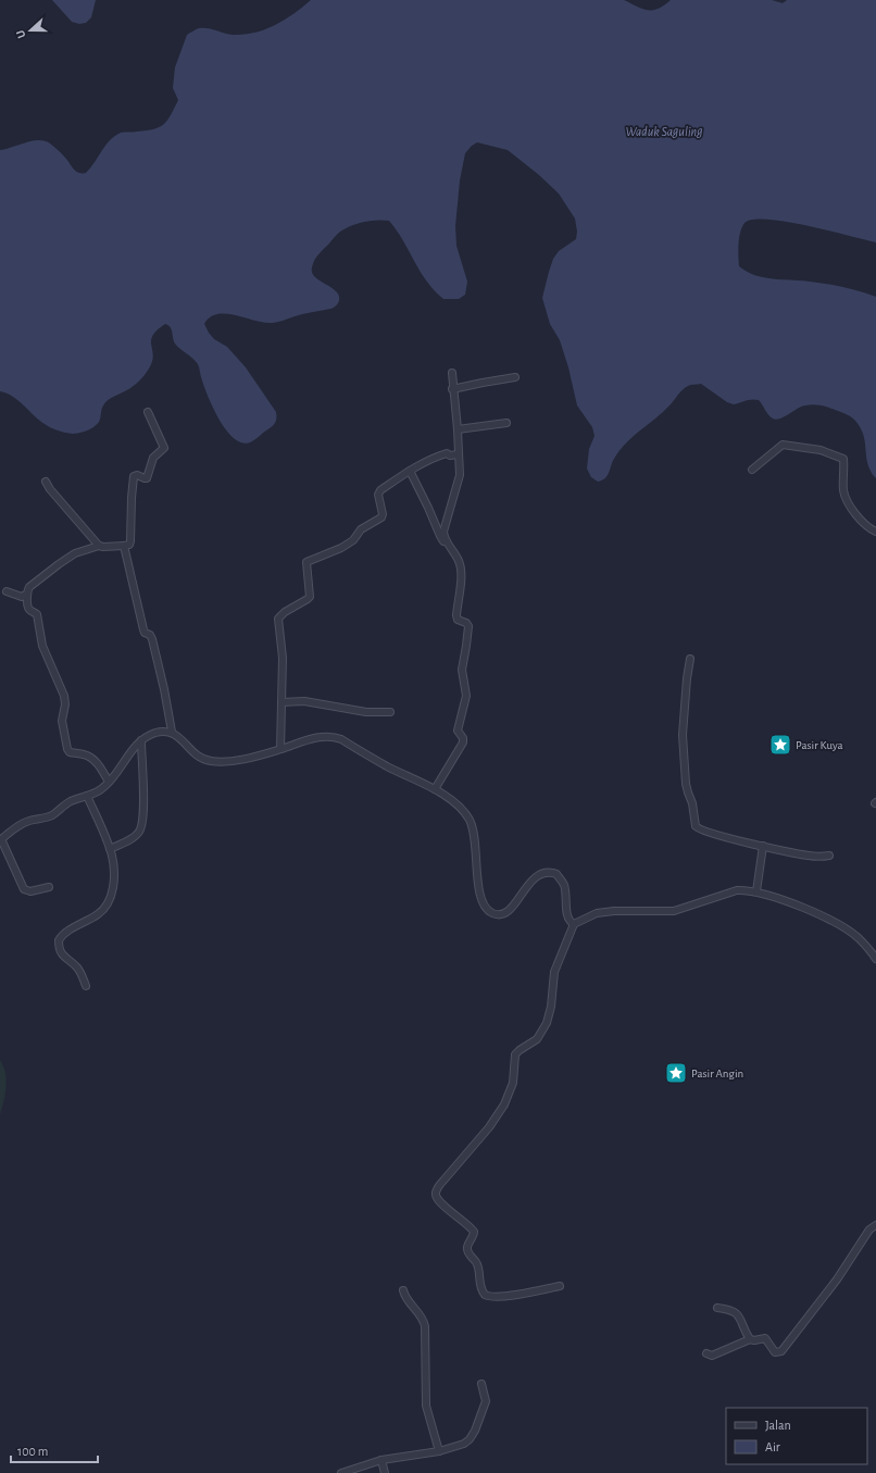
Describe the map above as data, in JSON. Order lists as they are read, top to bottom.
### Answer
{
  "water": ["Waduk Saguling"],
  "places": {
    "place": ["Pasir Kuya", "Pasir Angin"]
  },
  "legend": ["Jalan", "Air"],
  "scale_bar": "100 m",
  "north": "left"
}
